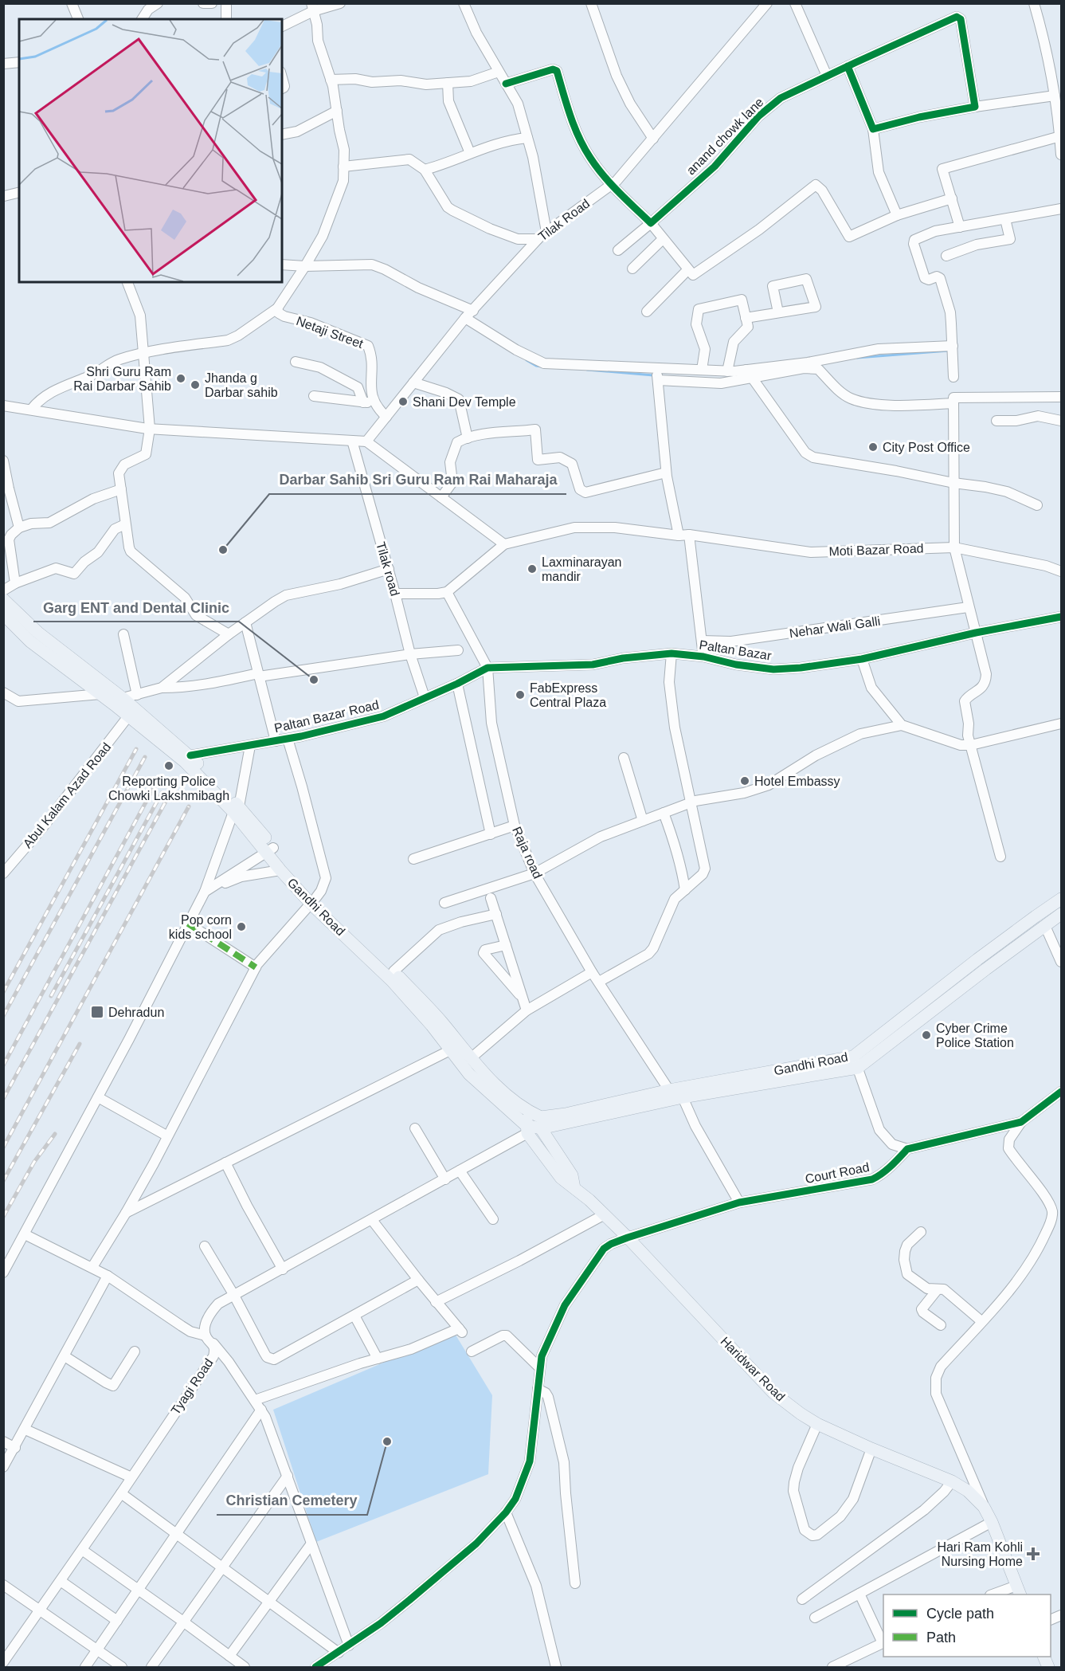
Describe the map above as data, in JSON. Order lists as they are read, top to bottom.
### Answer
{
  "streets": {
    "main road": ["Gandhi Road", "Haridwar Road"],
    "street": [
      "anand chowk lane",
      "Tilak Road",
      "Netaji Street",
      "Moti Bazar Road",
      "Tilak road",
      "Nehar Wali Galli",
      "Paltan Bazar",
      "Paltan Bazar Road",
      "Abul Kalam Azad Road",
      "Raja road",
      "Court Road",
      "Tyagi Road"
    ]
  },
  "crossings": [
    ["Tilak road", "Paltan Bazar Road"],
    ["Paltan Bazar", "Paltan Bazar Road"],
    ["Paltan Bazar", "Raja road"],
    ["Paltan Bazar Road", "Raja road"],
    ["Paltan Bazar Road", "Gandhi Road"],
    ["Abul Kalam Azad Road", "Gandhi Road"],
    ["Raja road", "Gandhi Road"],
    ["Gandhi Road", "Haridwar Road"],
    ["Court Road", "Haridwar Road"]
  ],
  "places": {
    "other": [
      "Shri Guru Ram Rai Darbar Sahib",
      "Jhanda g Darbar sahib",
      "Shani Dev Temple",
      "City Post Office",
      "Darbar Sahib Sri Guru Ram Rai Maharaja",
      "Laxminarayan mandir",
      "Garg ENT and Dental Clinic",
      "FabExpress Central Plaza",
      "Reporting Police Chowki Lakshmibagh",
      "Hotel Embassy",
      "Pop corn kids school",
      "Cyber Crime Police Station",
      "Christian Cemetery"
    ],
    "transit": ["Dehradun"],
    "health": ["Hari Ram Kohli Nursing Home"]
  },
  "legend": ["Cycle path", "Path"]
}
